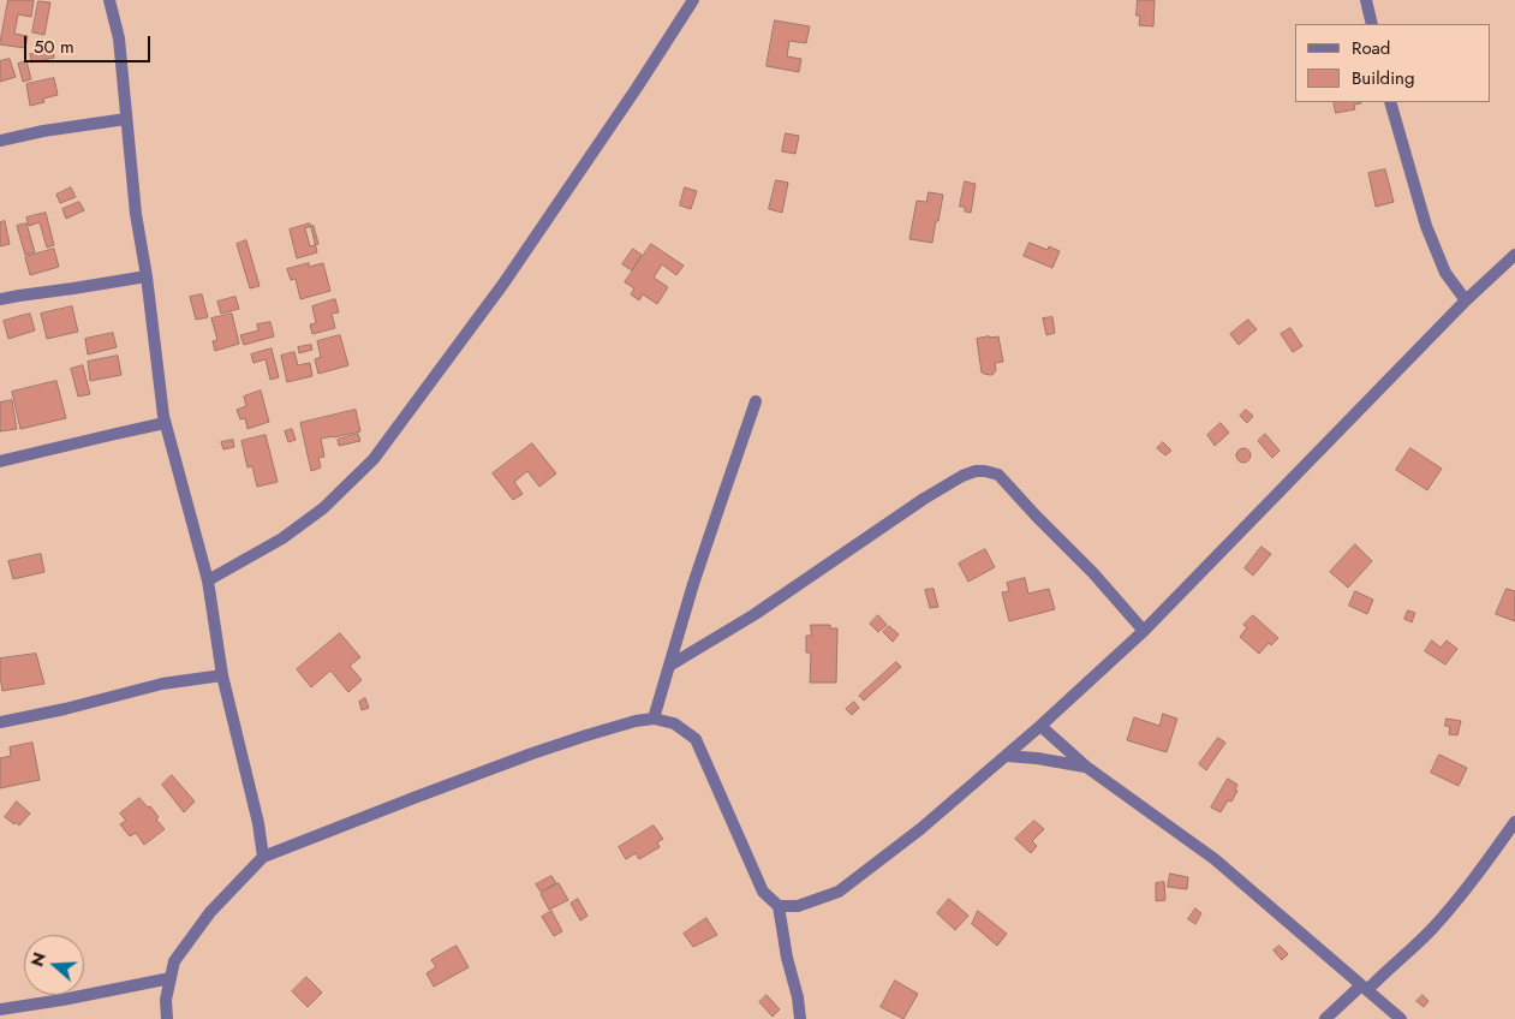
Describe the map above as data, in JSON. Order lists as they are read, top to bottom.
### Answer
{
  "legend": ["Road", "Building"],
  "scale_bar": "50 m",
  "north": "left"
}
